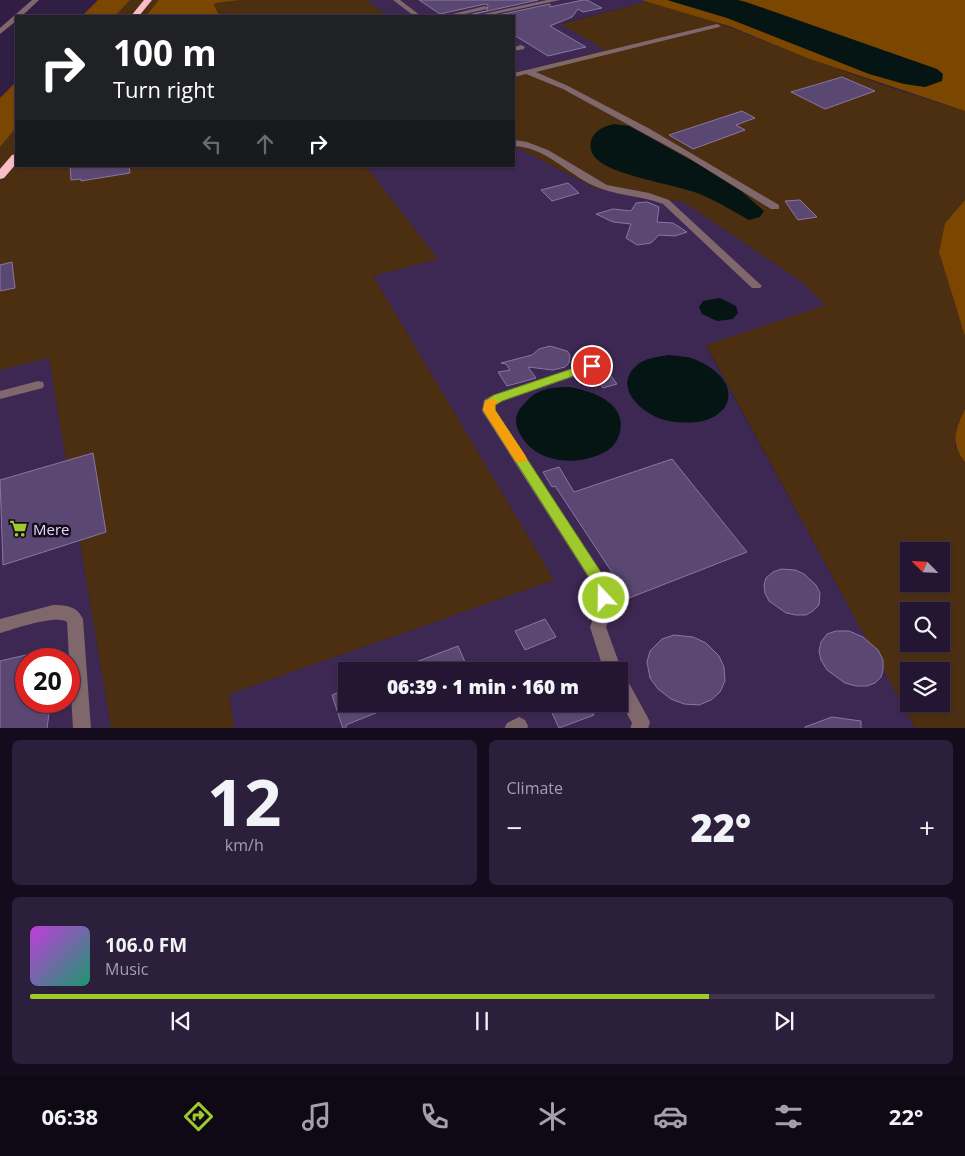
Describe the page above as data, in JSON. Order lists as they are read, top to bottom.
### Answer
{
  "places": {
    "supermarket": ["Mere"]
  },
  "north": "top left",
  "page": {
    "turn": ["100 m", "Turn right"],
    "limit": "20",
    "trip": "06:39 · 1 min · 160 m",
    "tile": [
      ["12", "km/h"],
      "Climate"
    ],
    "heat": ["−", "22°", "+"],
    "song": ["106.0 FM", "Music"],
    "tabs": ["06:38", "22°"]
  }
}
